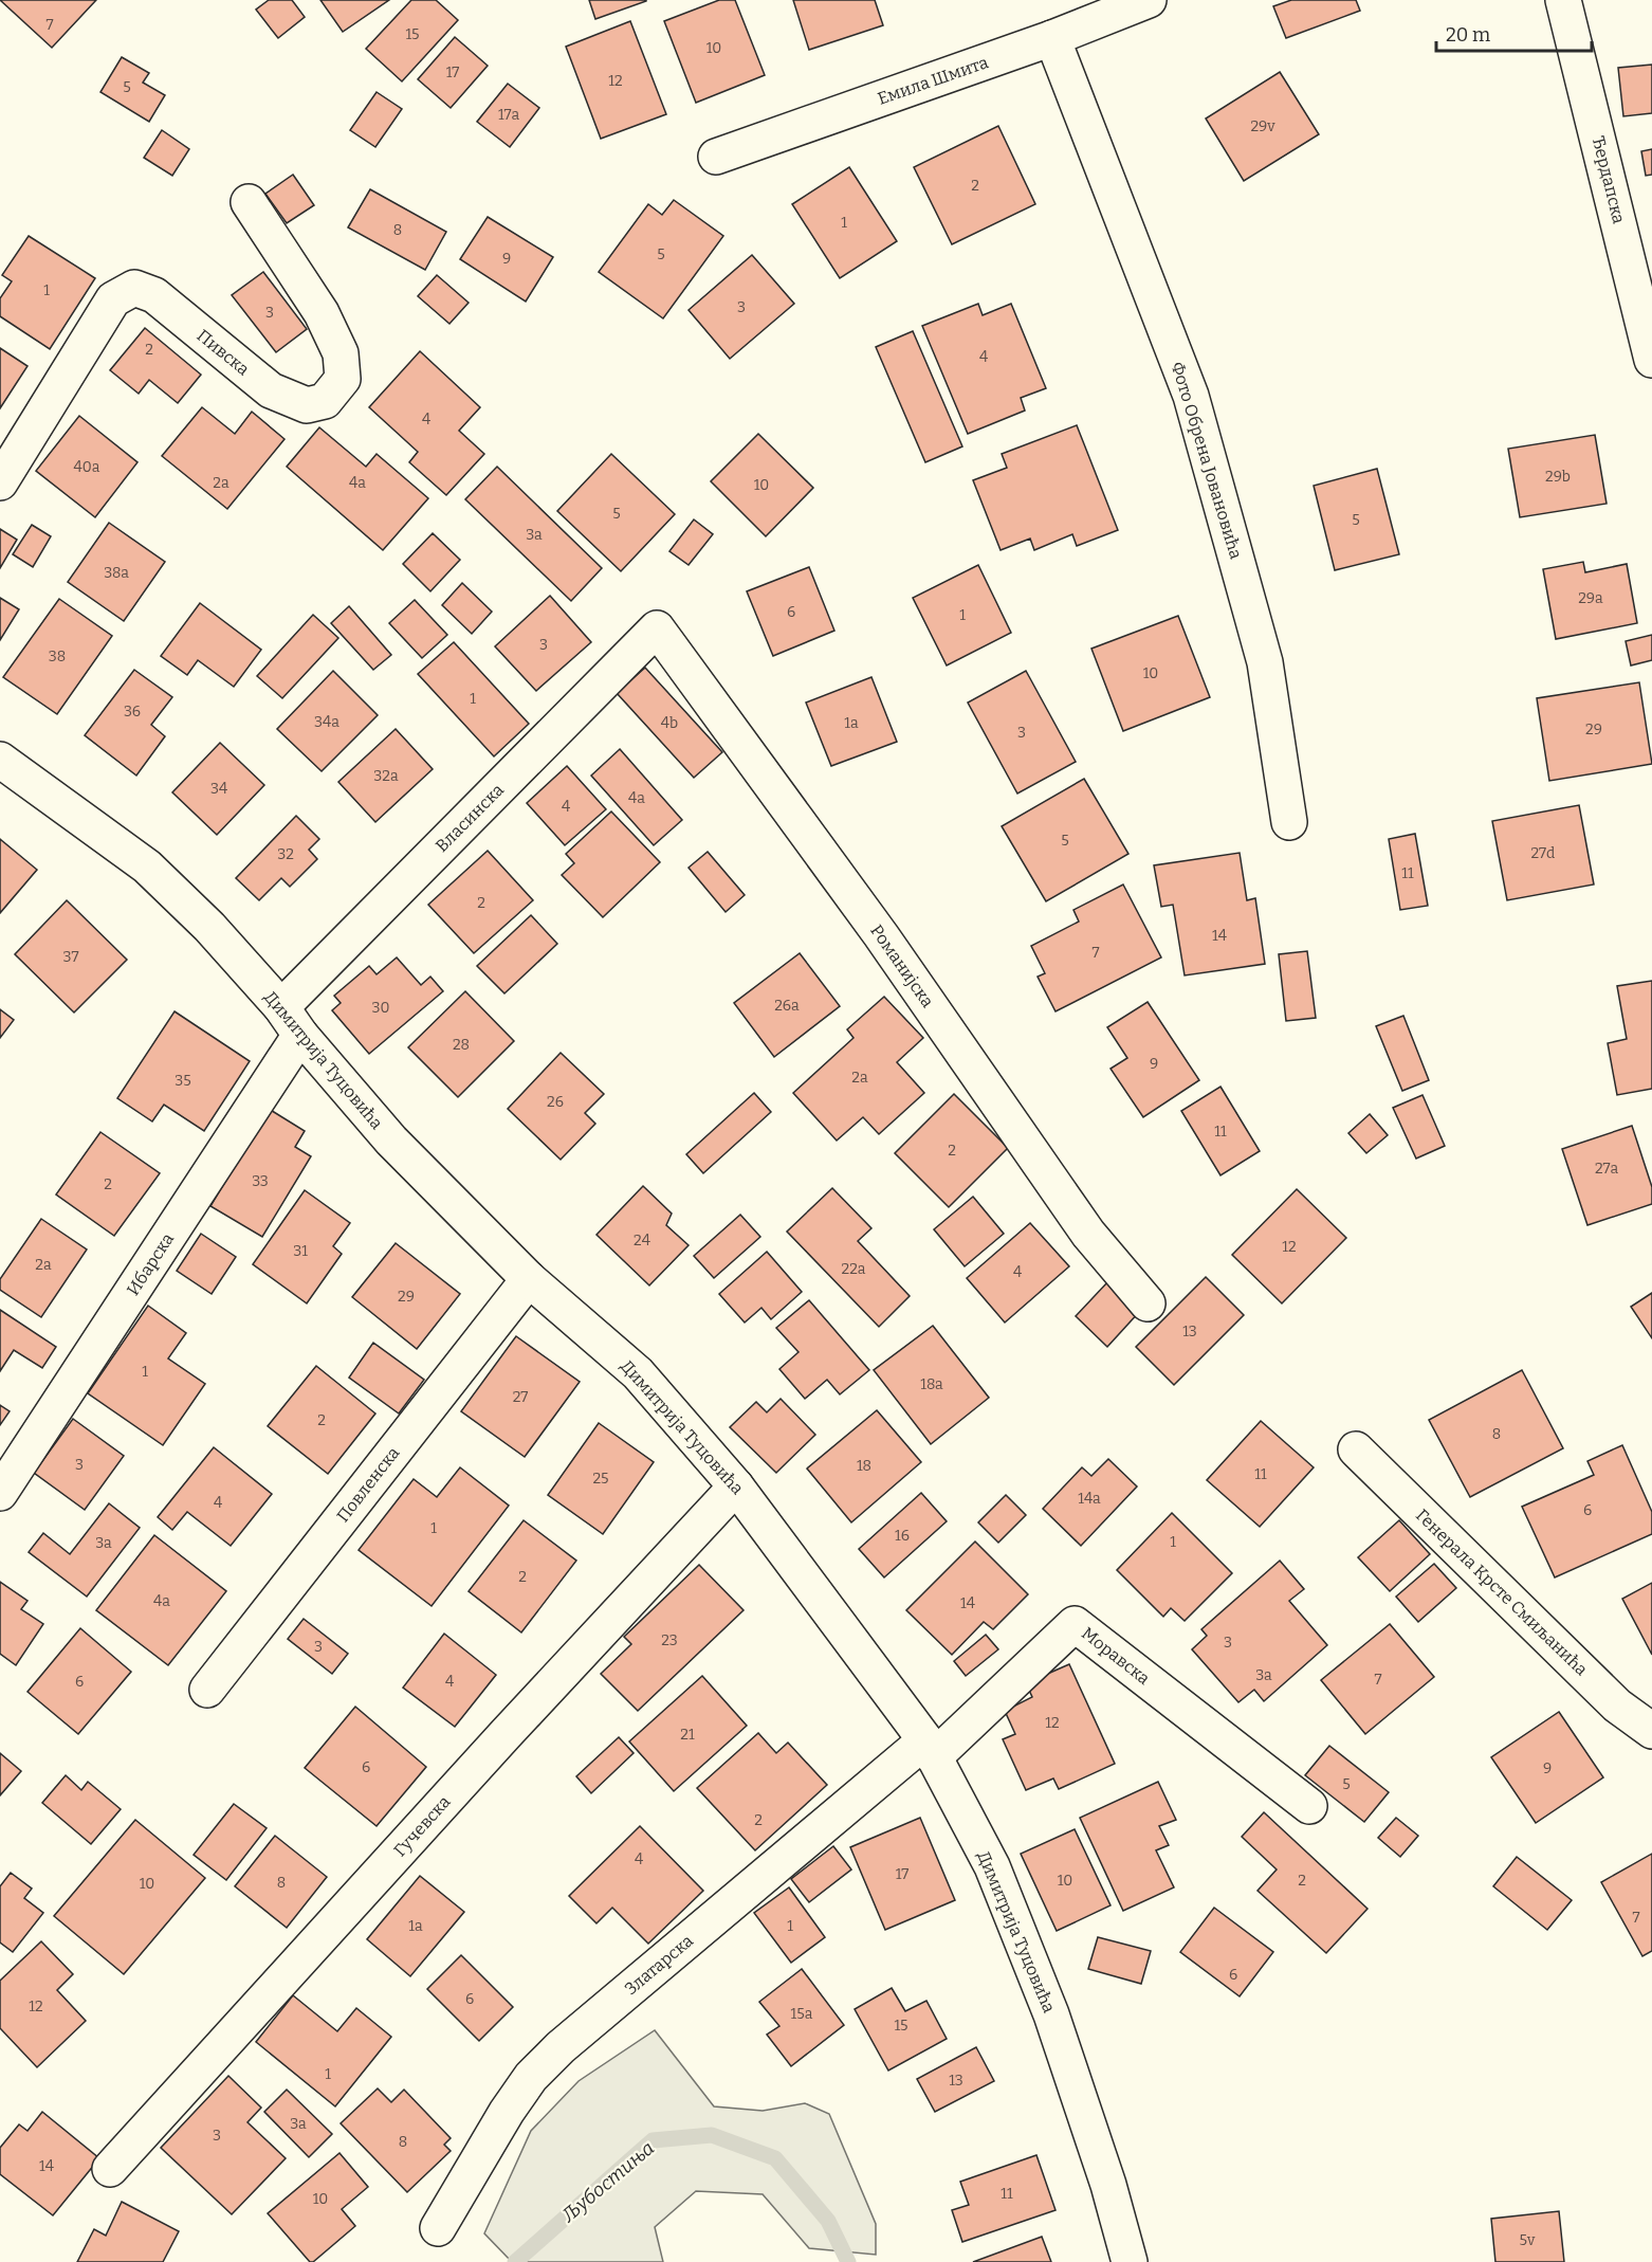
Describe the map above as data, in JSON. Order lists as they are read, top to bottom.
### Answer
{
  "streets": {
    "street": [
      "Емила Шмита",
      "Ђердапска",
      "Пивска",
      "Фото Обрена Јовановића",
      "Власинска",
      "Романијска",
      "Димитрија Туцовића",
      "Ибарска",
      "Повленска",
      "Генерала Крсте Смиљанића",
      "Моравска",
      "Гучевска",
      "Златарска"
    ]
  },
  "crossings": [
    ["Емила Шмита", "Фото Обрена Јовановића"],
    ["Власинска", "Романијска"],
    ["Власинска", "Димитрија Туцовића"],
    ["Власинска", "Ибарска"],
    ["Димитрија Туцовића", "Ибарска"],
    ["Димитрија Туцовића", "Повленска"],
    ["Димитрија Туцовића", "Моравска"],
    ["Димитрија Туцовића", "Гучевска"],
    ["Димитрија Туцовића", "Златарска"],
    ["Моравска", "Златарска"]
  ],
  "water": ["Љубостиња"],
  "house_numbers": [
    "7",
    "15",
    "10",
    "17",
    "12",
    "5",
    "17a",
    "29v",
    "2",
    "1",
    "8",
    "5",
    "9",
    "1",
    "3",
    "3",
    "2",
    "4",
    "4",
    "40a",
    "29b",
    "2a",
    "4a",
    "10",
    "5",
    "5",
    "3a",
    "38a",
    "29a",
    "6",
    "1",
    "3",
    "38",
    "10",
    "1",
    "36",
    "34a",
    "4b",
    "1a",
    "29",
    "3",
    "32a",
    "34",
    "4a",
    "4",
    "5",
    "27d",
    "32",
    "11",
    "2",
    "14",
    "7",
    "37",
    "26a",
    "30",
    "28",
    "9",
    "2a",
    "35",
    "26",
    "11",
    "2",
    "27a",
    "33",
    "2",
    "24",
    "12",
    "31",
    "2a",
    "22a",
    "4",
    "29",
    "13",
    "1",
    "18a",
    "27",
    "2",
    "8",
    "3",
    "18",
    "11",
    "25",
    "14a",
    "4",
    "6",
    "1",
    "16",
    "1",
    "3a",
    "2",
    "4a",
    "14",
    "23",
    "3",
    "3",
    "3a",
    "7",
    "6",
    "4",
    "12",
    "21",
    "6",
    "9",
    "5",
    "2",
    "4",
    "17",
    "10",
    "2",
    "8",
    "10",
    "7",
    "1a",
    "1",
    "6",
    "6",
    "12",
    "15a",
    "15",
    "1",
    "13",
    "3a",
    "3",
    "8",
    "14",
    "11",
    "10",
    "5v"
  ],
  "scale_bar": "20 m"
}
